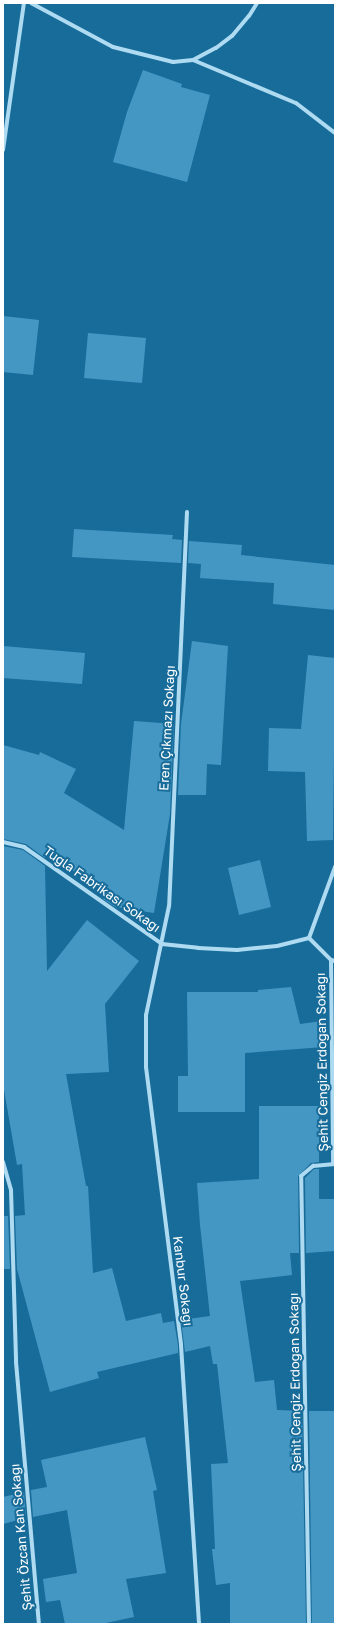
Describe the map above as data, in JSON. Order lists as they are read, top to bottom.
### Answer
{
  "streets": {
    "street": [
      "Eren Çıkmazı Sokağı",
      "Tuğla Fabrikası Sokağı",
      "Şehit Cengiz Erdoğan Sokağı",
      "Kanbur Sokağı",
      "Şehit Özcan Kan Sokağı"
    ]
  },
  "crossings": [
    ["Eren Çıkmazı Sokağı", "Tuğla Fabrikası Sokağı"],
    ["Eren Çıkmazı Sokağı", "Kanbur Sokağı"],
    ["Tuğla Fabrikası Sokağı", "Kanbur Sokağı"]
  ]
}
